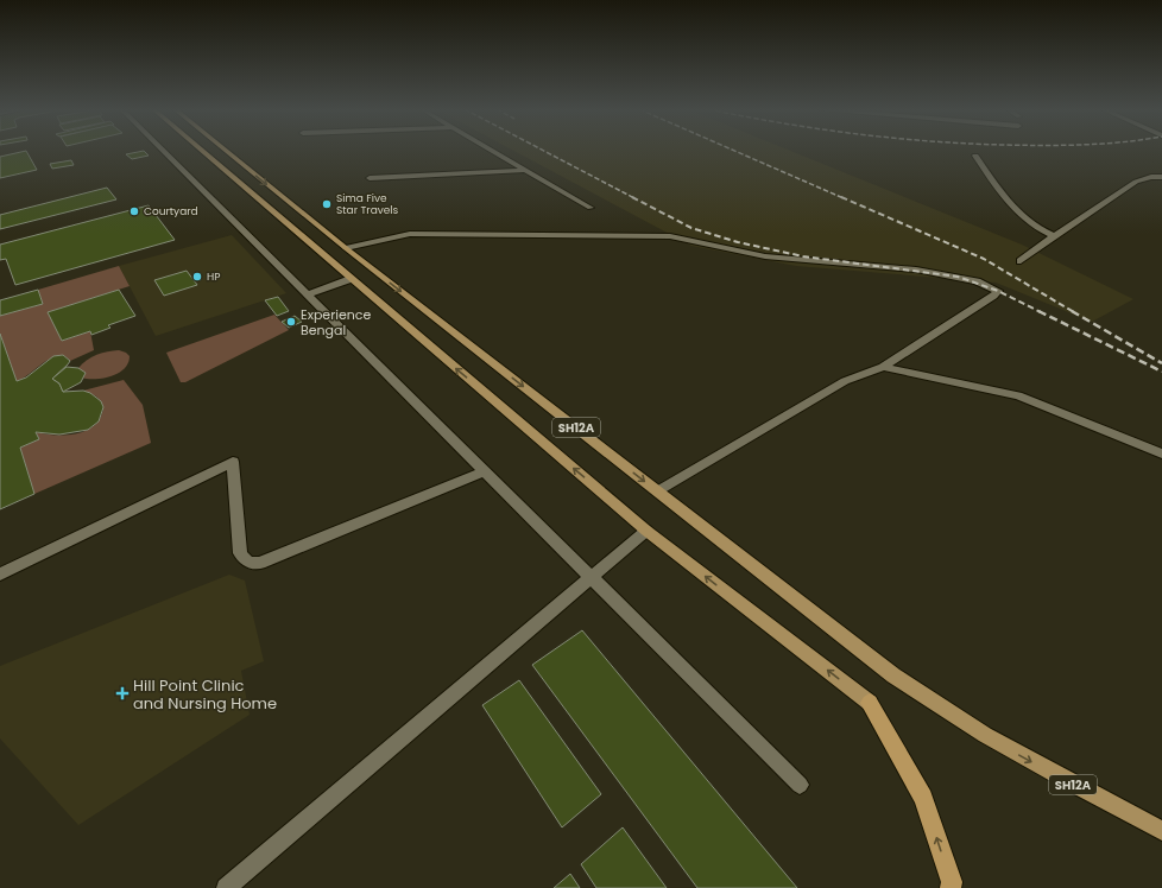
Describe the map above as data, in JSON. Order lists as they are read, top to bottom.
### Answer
{
  "streets": {
    "main road": ["SH12A"]
  },
  "places": {
    "other": [
      "Sima Five Star Travels",
      "Courtyard",
      "HP",
      "Experience Bengal"
    ],
    "health": ["Hill Point Clinic and Nursing Home"]
  }
}
